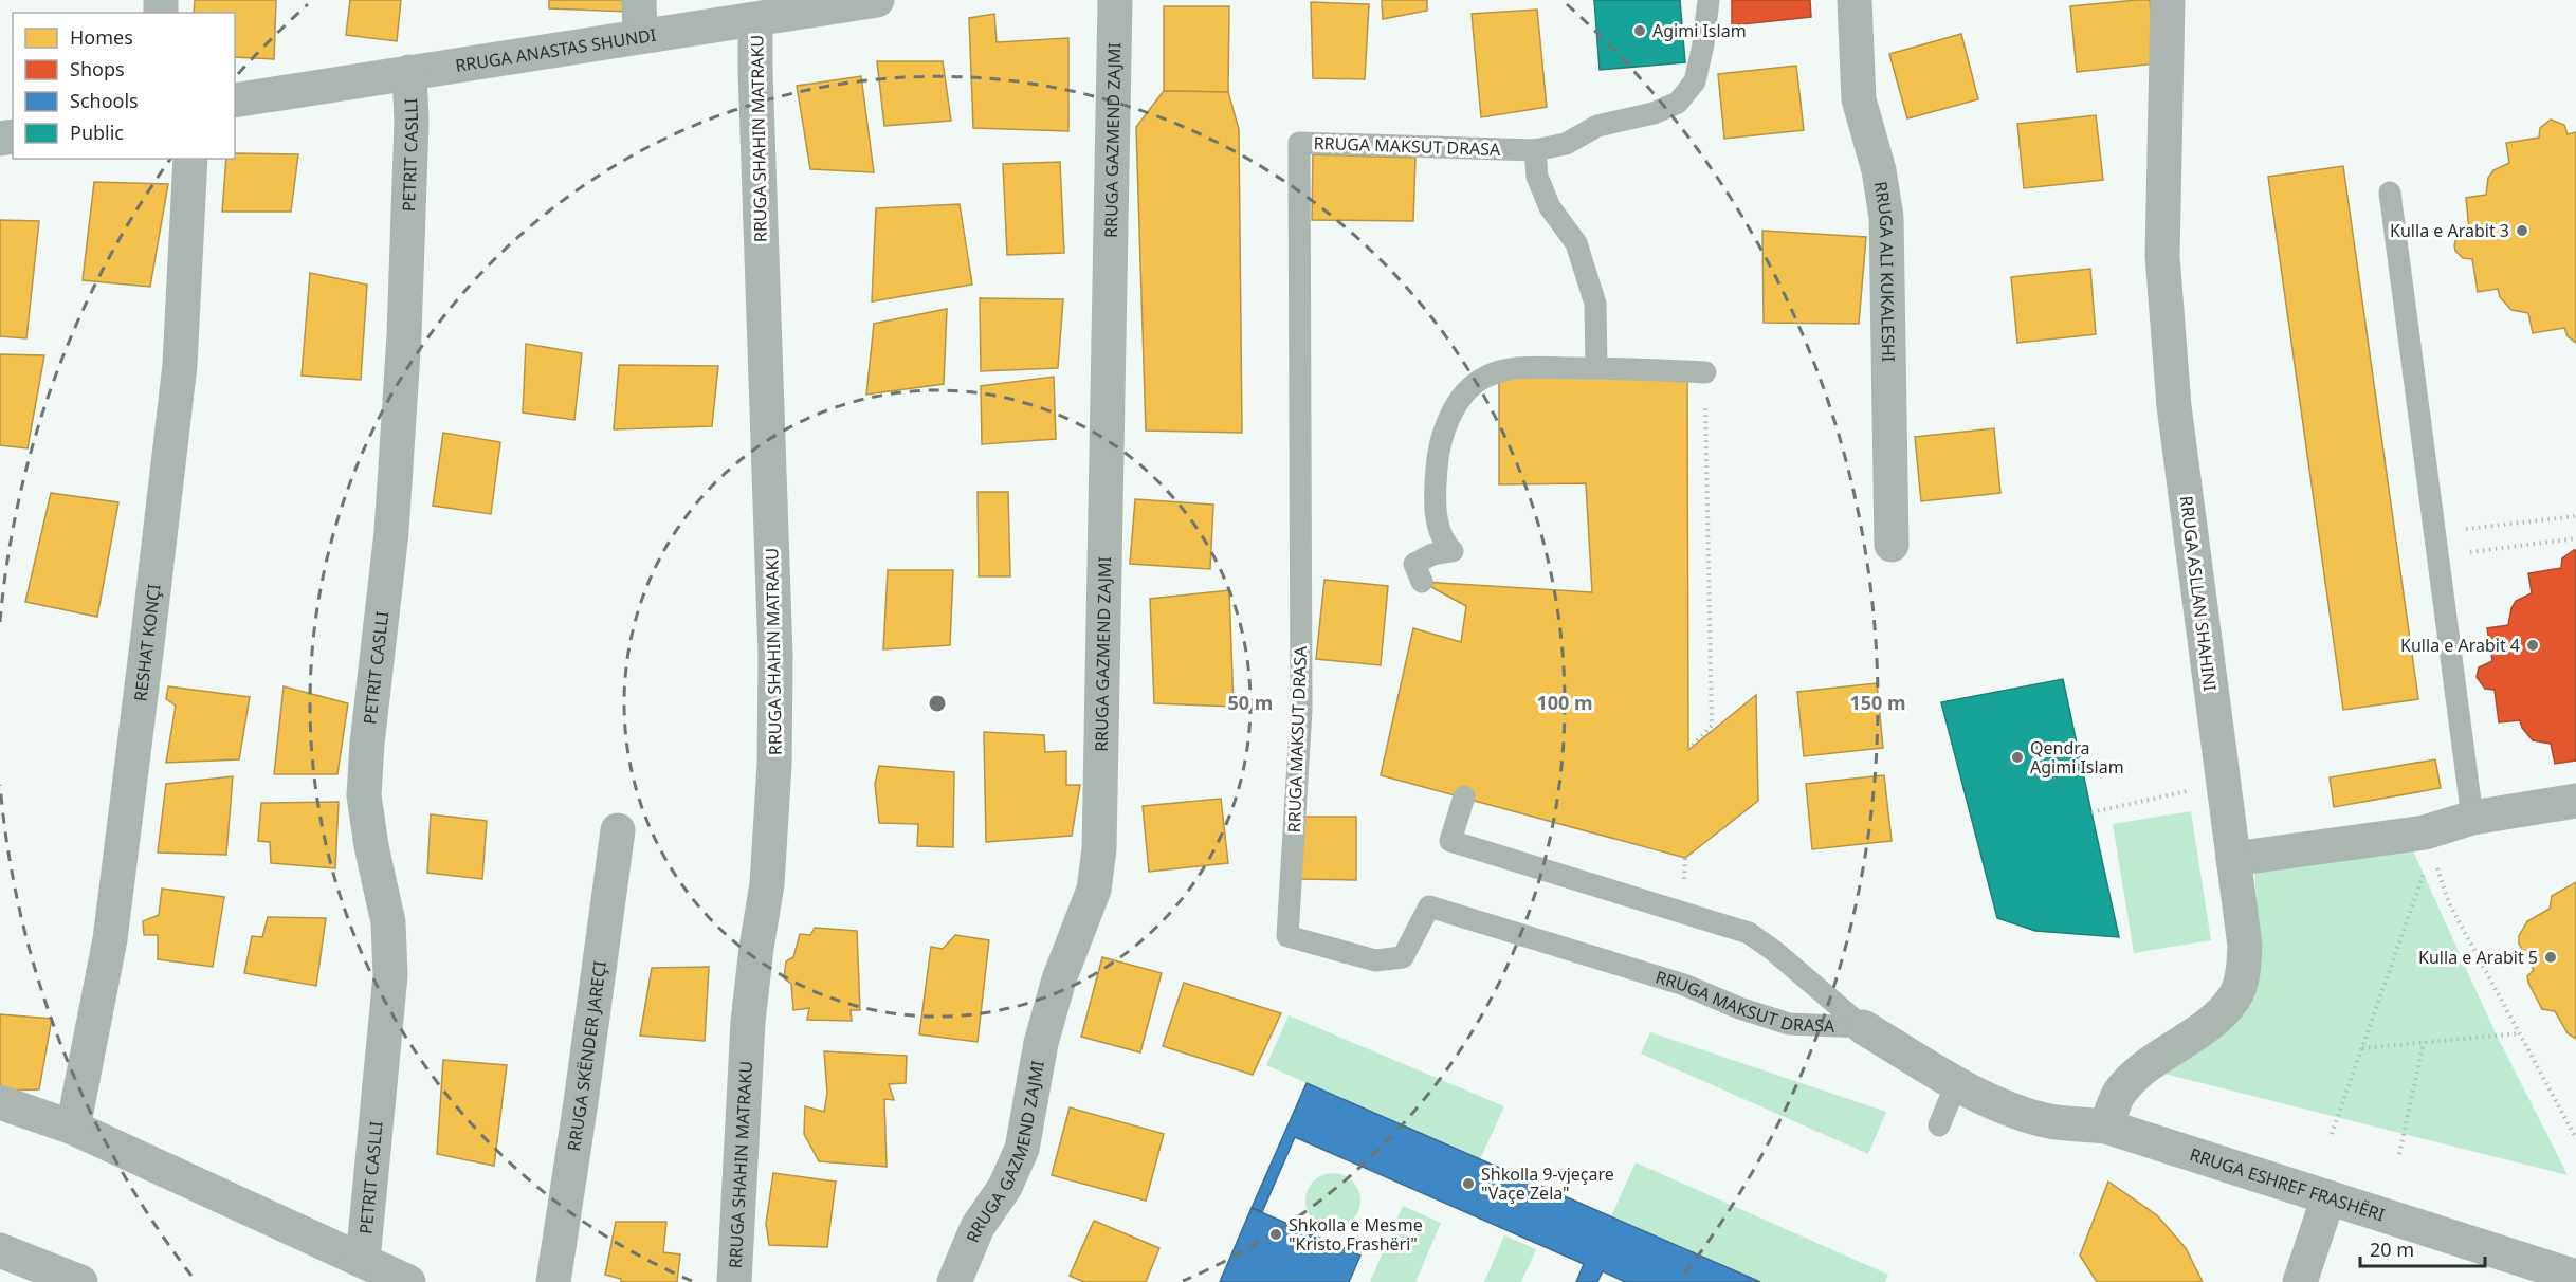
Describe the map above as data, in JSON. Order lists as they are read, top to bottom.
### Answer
{
  "streets": {
    "street": [
      "RRUGA ANASTAS SHUNDI",
      "RRUGA SHAHIN MATRAKU",
      "RRUGA GAZMEND ZAJMI",
      "RRUGA MAKSUT DRASA",
      "PETRIT CASLLI",
      "RRUGA ALI KUKALESHI",
      "RRUGA ASLLAN SHAHINI",
      "RESHAT KONÇI",
      "RRUGA SKËNDER JAREÇI",
      "RRUGA ESHREF FRASHËRI"
    ]
  },
  "crossings": [
    ["RRUGA ANASTAS SHUNDI", "RRUGA SHAHIN MATRAKU"],
    ["RRUGA ANASTAS SHUNDI", "PETRIT CASLLI"],
    ["RRUGA MAKSUT DRASA", "RRUGA ASLLAN SHAHINI"],
    ["RRUGA MAKSUT DRASA", "RRUGA ESHREF FRASHËRI"],
    ["RRUGA ASLLAN SHAHINI", "RRUGA ESHREF FRASHËRI"]
  ],
  "places": [
    "Agimi Islam",
    "Kulla e Arabit 3",
    "Kulla e Arabit 4",
    "Qendra Agimi Islam",
    "Kulla e Arabit 5",
    "Shkolla 9-vjeçare \"Vaçe Zela\"",
    "Shkolla e Mesme \"Kristo Frashëri\""
  ],
  "legend": [
    "Homes",
    "Shops",
    "Schools",
    "Public"
  ],
  "scale_bar": "20 m",
  "rings": ["50 m", "100 m", "150 m"]
}
